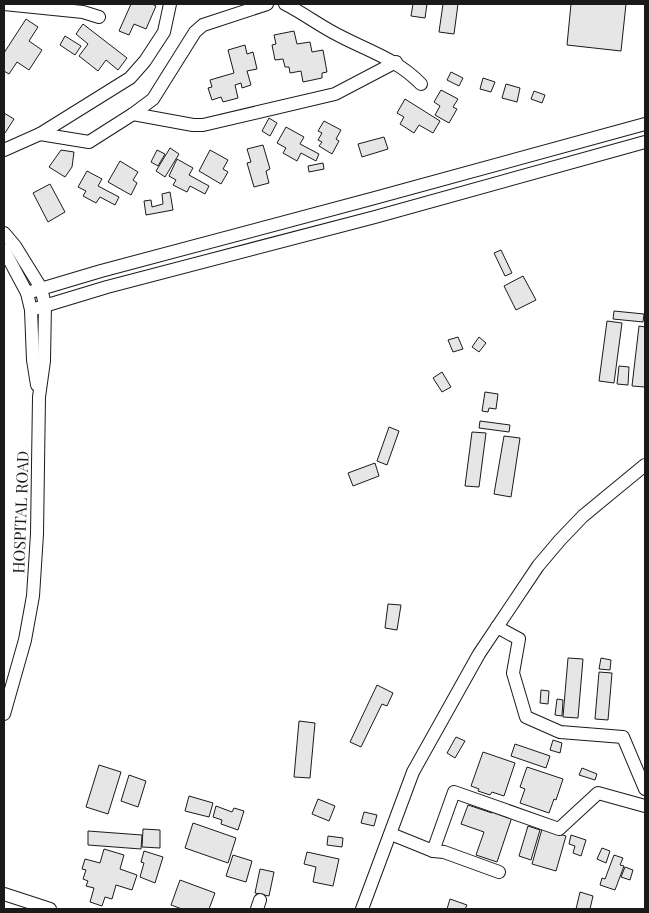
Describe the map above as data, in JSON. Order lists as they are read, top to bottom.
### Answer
{
  "streets": {
    "street": ["HOSPITAL ROAD"]
  }
}
